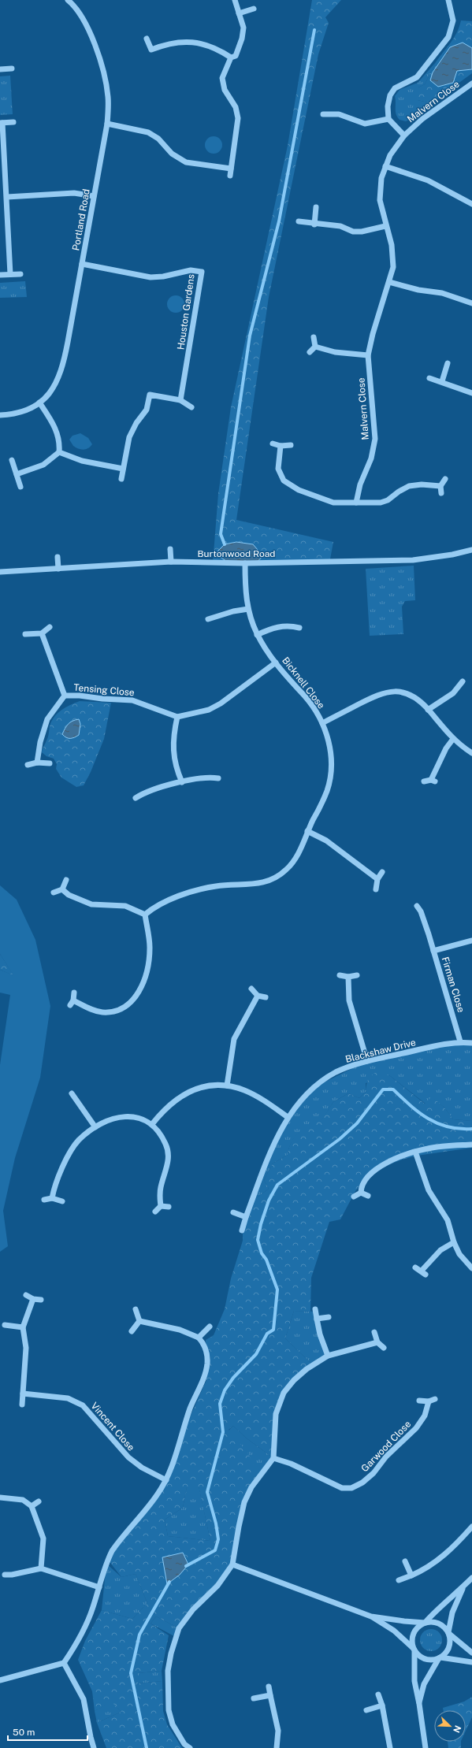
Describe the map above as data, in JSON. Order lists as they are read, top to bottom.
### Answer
{
  "streets": {
    "street": [
      "Malvern Close",
      "Portland Road",
      "Houston Gardens",
      "Burtonwood Road",
      "Bicknell Close",
      "Tensing Close",
      "Firman Close",
      "Blackshaw Drive",
      "Vincent Close",
      "Garwood Close"
    ]
  },
  "crossings": [
    ["Portland Road", "Houston Gardens"],
    ["Burtonwood Road", "Bicknell Close"],
    ["Firman Close", "Blackshaw Drive"]
  ],
  "scale_bar": "50 m",
  "north": "bottom right"
}
